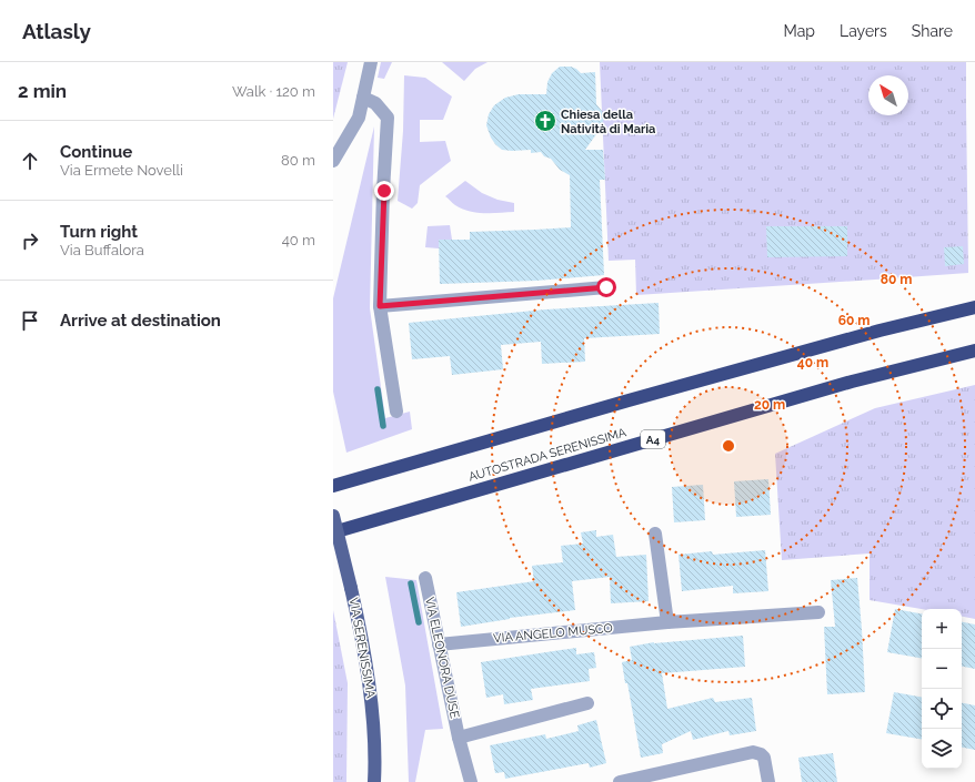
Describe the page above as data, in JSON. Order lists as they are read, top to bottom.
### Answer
{
  "streets": {
    "highway": ["A4", "AUTOSTRADA SERENISSIMA"],
    "main road": ["VIA SERENISSIMA"],
    "street": ["VIA ANGELO MUSCO", "VIA ELEONORA DUSE"]
  },
  "crossings": [
    ["VIA ANGELO MUSCO", "VIA ELEONORA DUSE"]
  ],
  "places": {
    "church": ["Chiesa della Natività di Maria"]
  },
  "north": "top left",
  "page": {
    "header": "Atlasly",
    "nav": ["Map", "Layers", "Share"],
    "heading": ["2 min", "Walk · 120 m"],
    "list": [
      ["Continue", "Via Ermete Novelli", "80 m"],
      ["Turn right", "Via Buffalora", "40 m"],
      "Arrive at destination"
    ],
    "map_buttons": ["+", "−"]
  },
  "rings": [
    "80 m",
    "60 m",
    "40 m",
    "20 m"
  ]
}
